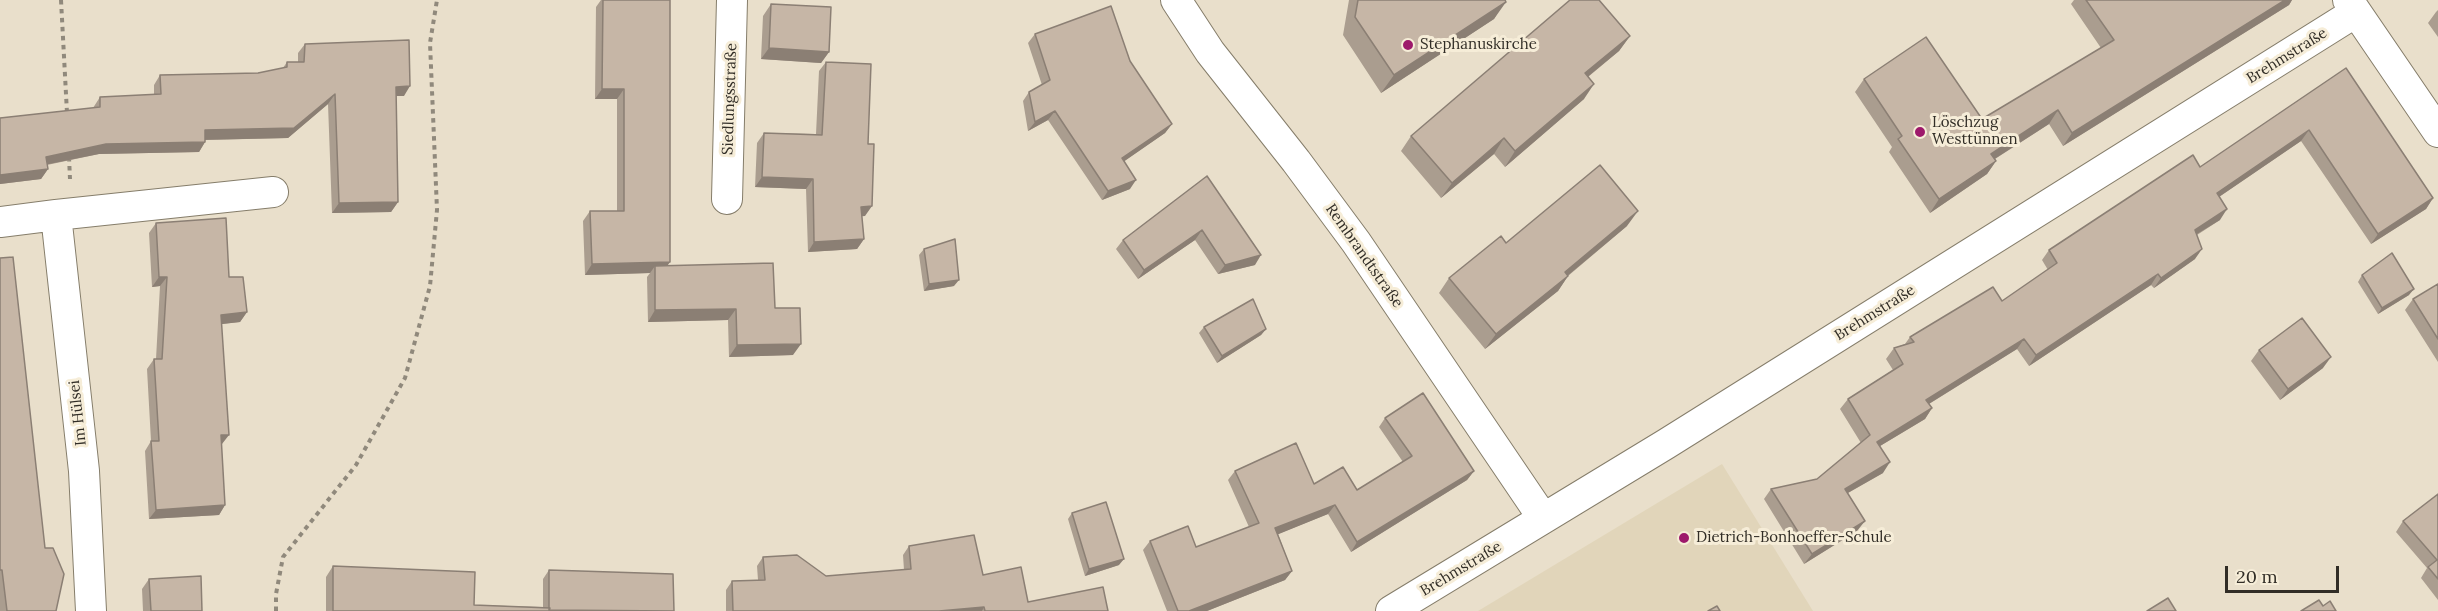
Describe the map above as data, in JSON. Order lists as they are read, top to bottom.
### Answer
{
  "streets": {
    "street": [
      "Brehmstraße",
      "Siedlungsstraße",
      "Rembrandtstraße",
      "Im Hülsei"
    ]
  },
  "crossings": [
    ["Brehmstraße", "Rembrandtstraße"]
  ],
  "places": ["Stephanuskirche", "Löschzug Westtünnen", "Dietrich-Bonhoeffer-Schule"],
  "scale_bar": "20 m"
}
